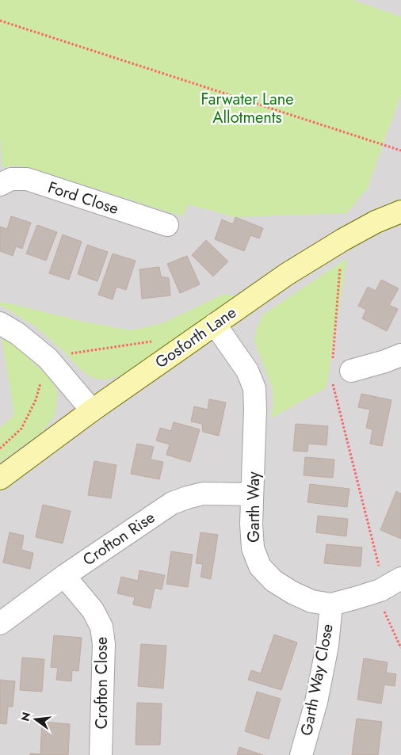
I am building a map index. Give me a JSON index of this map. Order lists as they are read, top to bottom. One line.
{"streets":{"street":["Ford Close","Gosforth Lane","Garth Way","Crofton Rise","Garth Way Close","Crofton Close"]},"crossings":[["Gosforth Lane","Garth Way"],["Garth Way","Crofton Rise"],["Garth Way","Garth Way Close"],["Crofton Rise","Crofton Close"]],"parks":["Farwater Lane Allotments"],"north":"left"}
